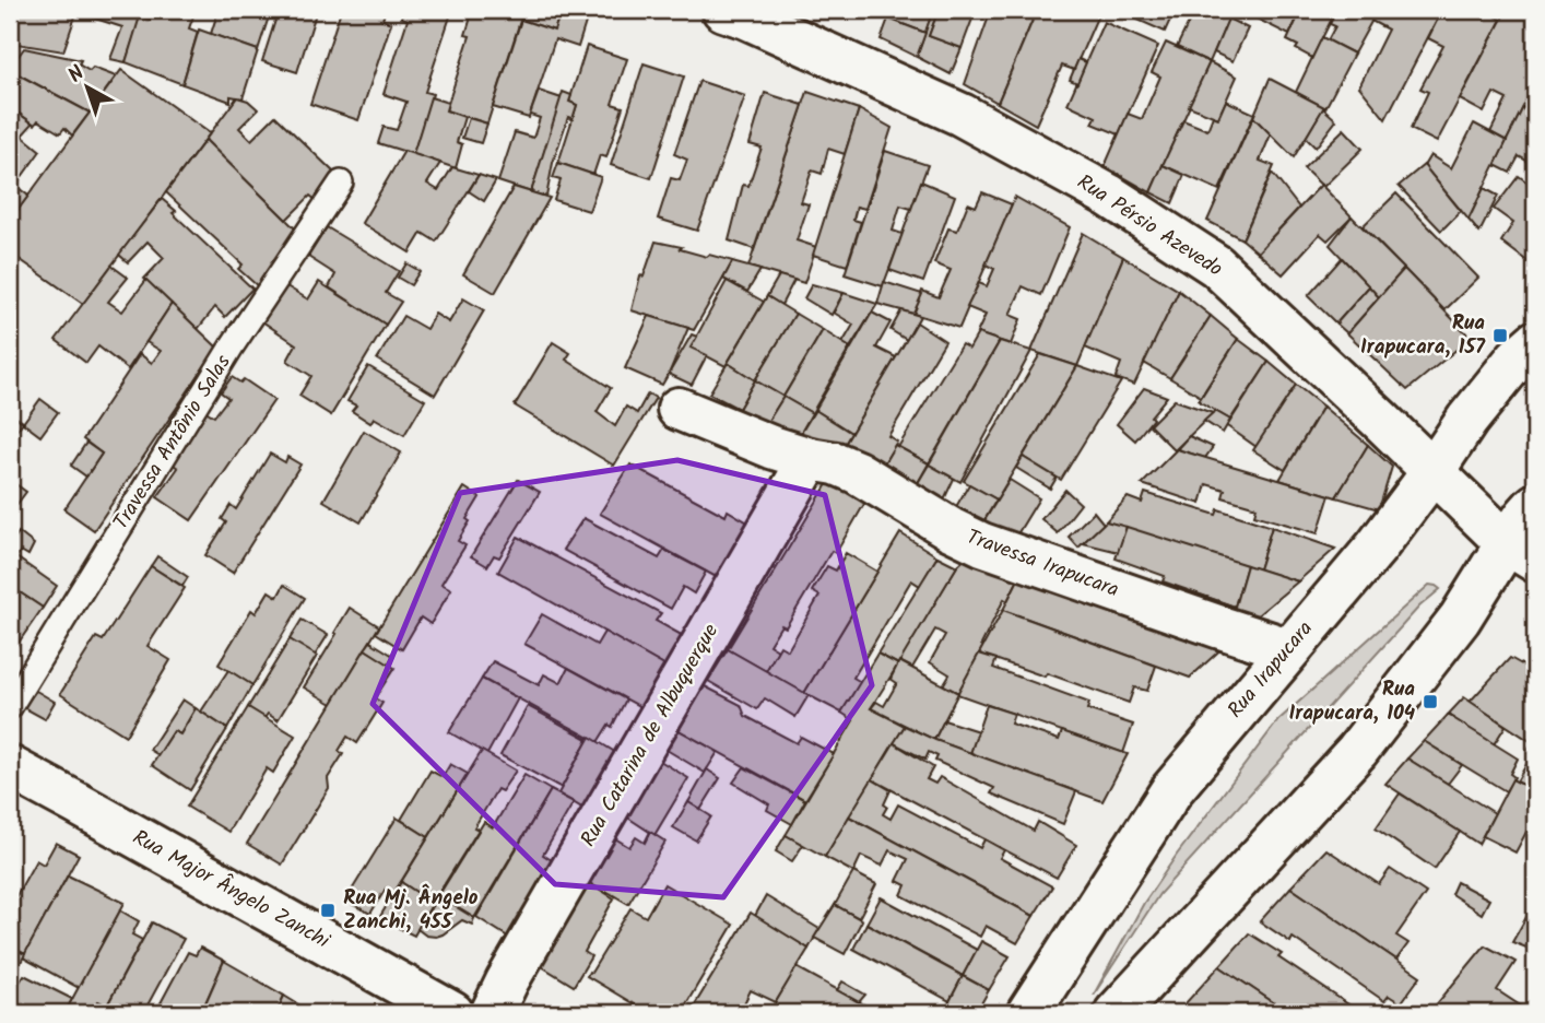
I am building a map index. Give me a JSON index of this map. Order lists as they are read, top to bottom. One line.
{"streets":{"street":["Rua Pérsio Azevedo","Travessa Irapucara","Rua Irapucara","Rua Catarina de Albuquerque","Rua Major Ângelo Zanchi"],"lane":["Travessa Antônio Salas"]},"crossings":[["Rua Pérsio Azevedo","Rua Irapucara"],["Travessa Irapucara","Rua Irapucara"],["Travessa Irapucara","Rua Catarina de Albuquerque"]],"places":{"transit":["Rua Irapucara, 157","Rua Irapucara, 104","Rua Mj. Ângelo Zanchi, 455"]},"north":"top left"}
